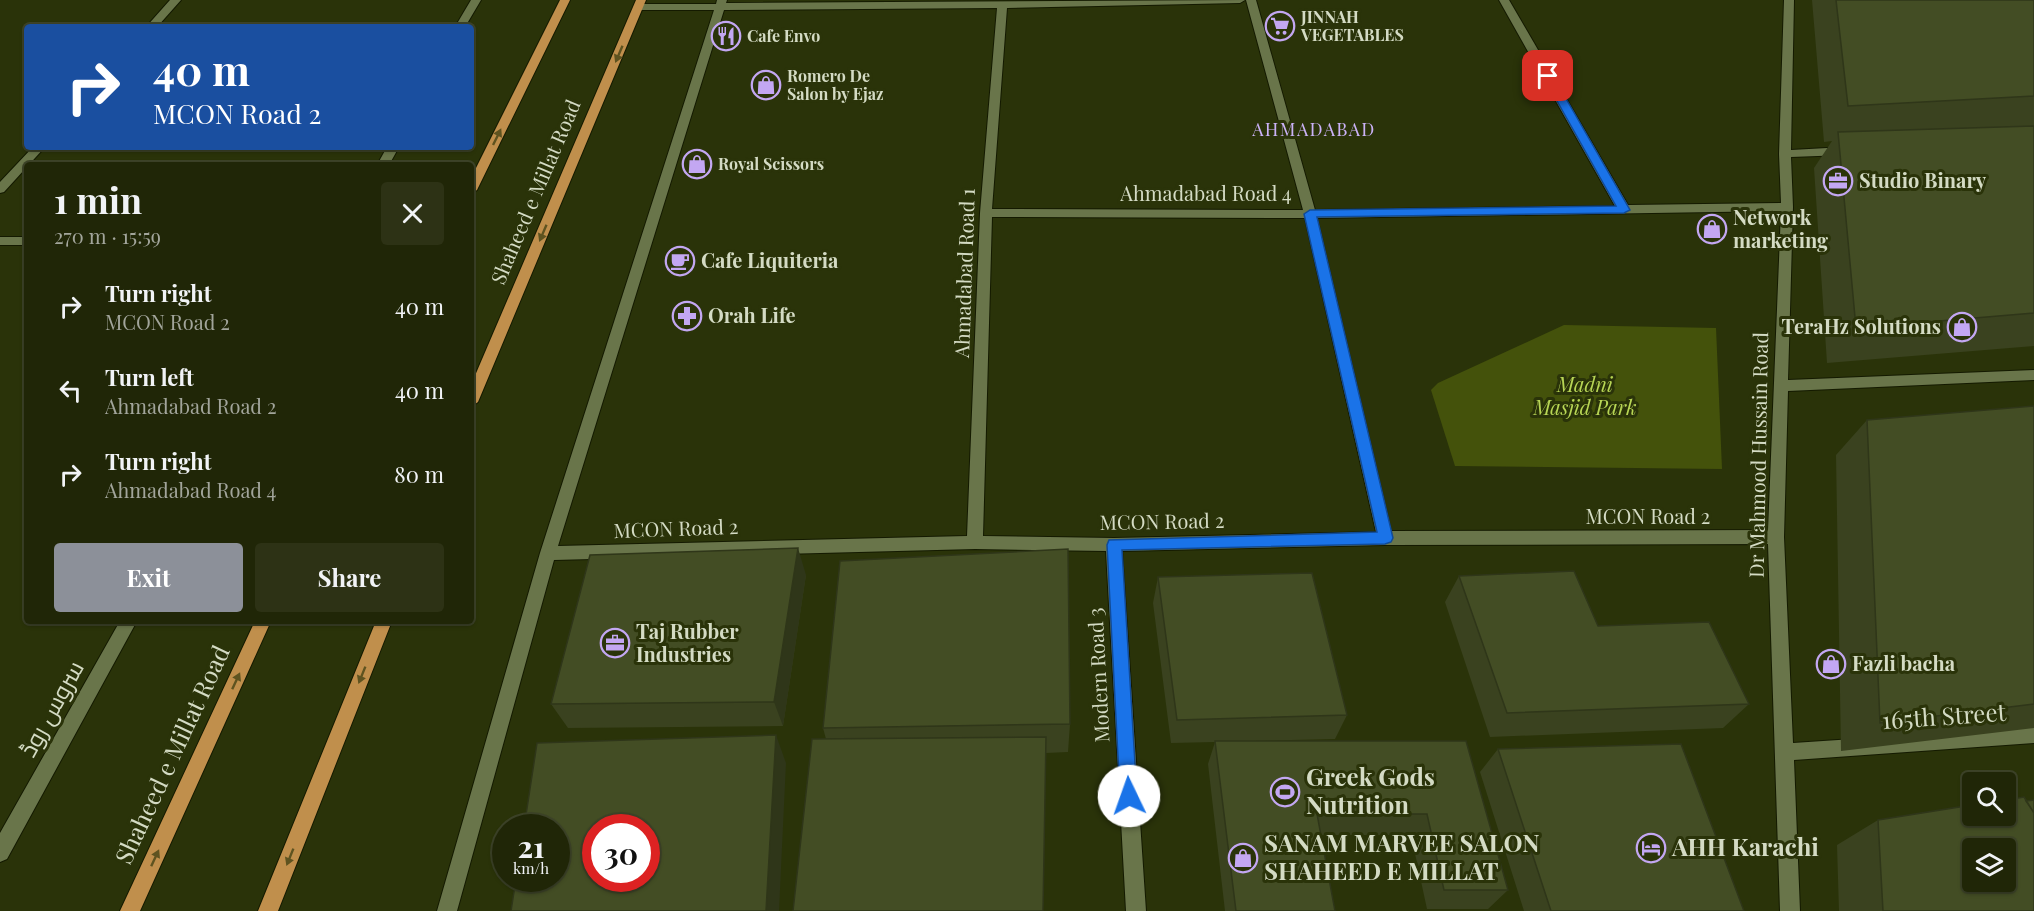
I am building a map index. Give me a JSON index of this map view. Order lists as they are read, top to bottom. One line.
{"streets":{"main road":["Shaheed e Millat Road"],"street":["Ahmadabad Road 4","Ahmadabad Road 1","Dr Mahmood Hussain Road","MCON Road 2","Modern Road 3","سروس روڈ","165th Street"]},"crossings":[["Ahmadabad Road 4","Ahmadabad Road 1"],["Ahmadabad Road 4","Dr Mahmood Hussain Road"],["Ahmadabad Road 1","MCON Road 2"],["Dr Mahmood Hussain Road","MCON Road 2"],["Dr Mahmood Hussain Road","165th Street"],["MCON Road 2","Modern Road 3"]],"districts":["AHMADABAD"],"parks":["Madni Masjid Park"],"places":{"supermarket":["JINNAH VEGETABLES"],"restaurant":["Cafe Envo"],"shop":["Romero De Salon by Ejaz","Royal Scissors","Network marketing","TeraHz Solutions","Fazli bacha","SANAM MARVEE SALON SHAHEED E MILLAT"],"office":["Studio Binary","Taj Rubber Industries"],"cafe":["Cafe Liquiteria"],"pharmacy":["Orah Life"],"sports":["Greek Gods Nutrition"],"hotel":["AHH Karachi"]},"page":{"turn":["40 m","MCON Road 2"],"heading":["1 min","270 m · 15:59"],"list":[{"name":"Turn right","note":"MCON Road 2","value":"40 m"},{"name":"Turn left","note":"Ahmadabad Road 2","value":"40 m"},{"name":"Turn right","note":"Ahmadabad Road 4","value":"80 m"}],"buttons":["Exit","Share"],"speed":"21 km/h","limit":"30"}}
